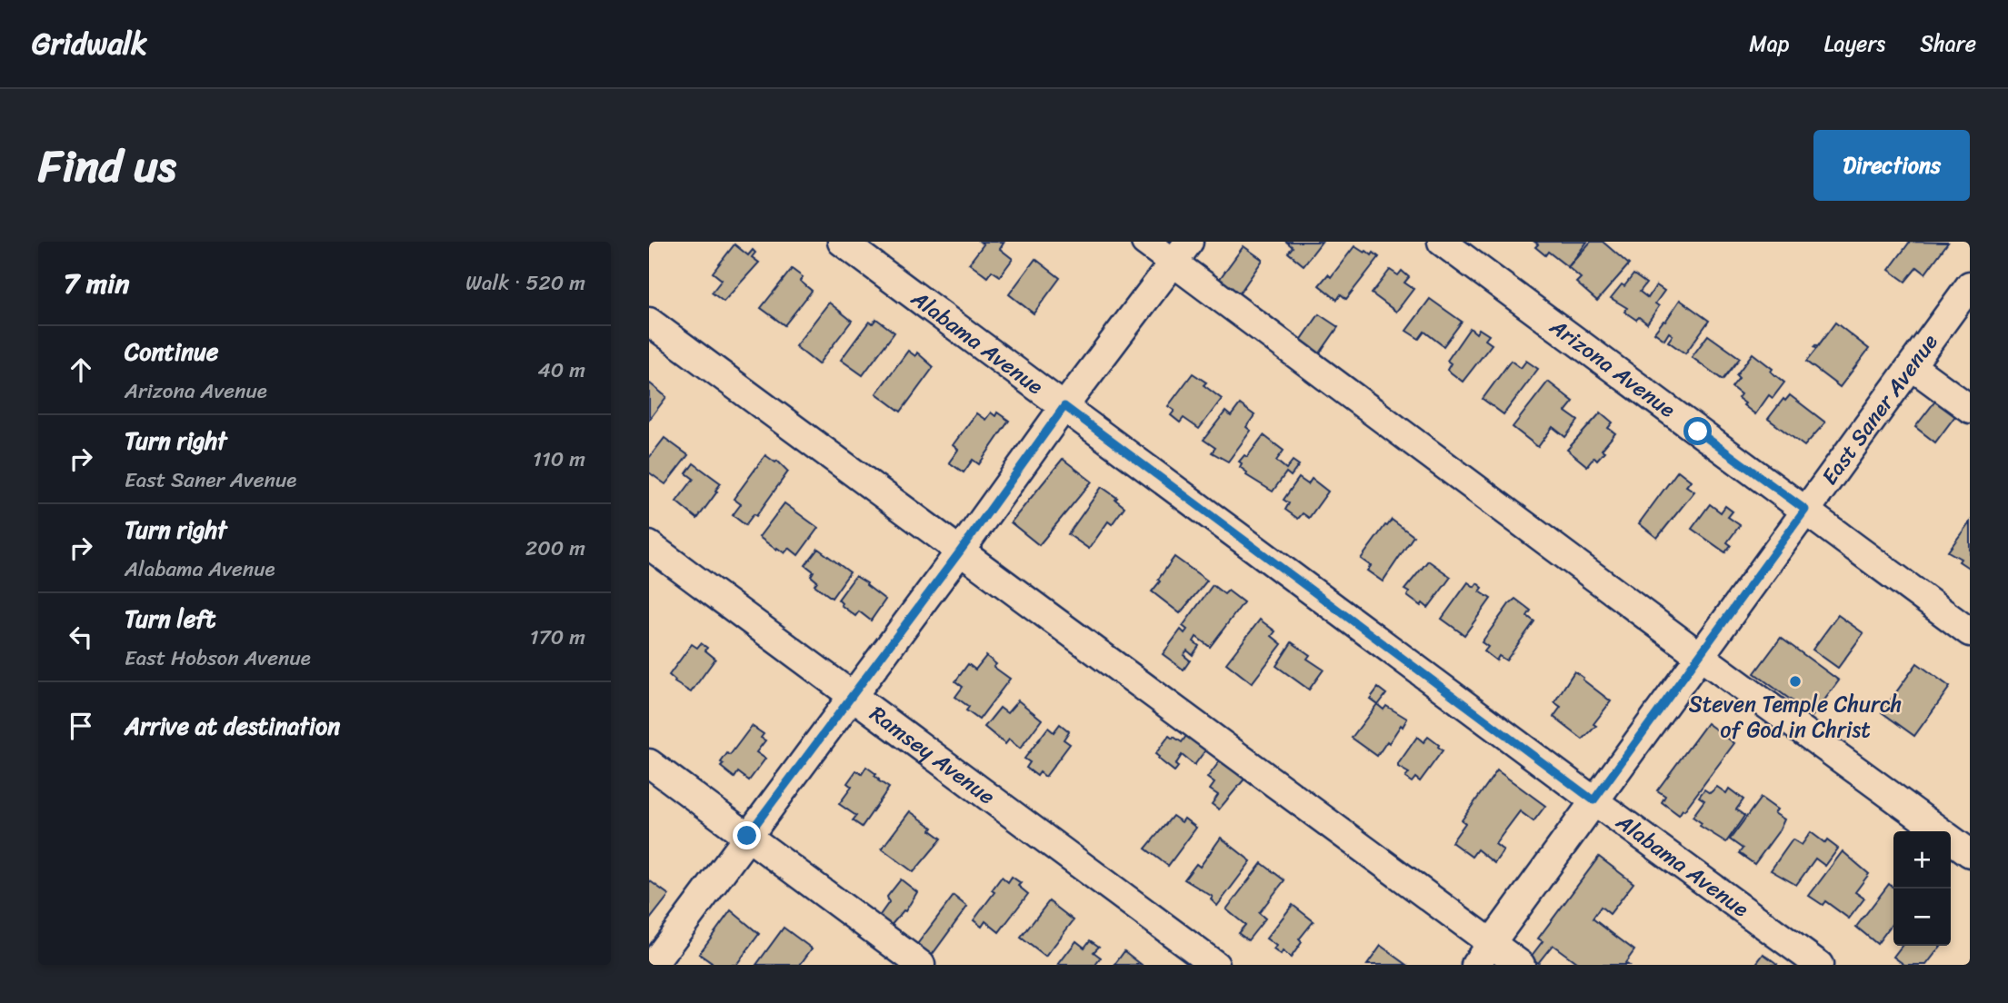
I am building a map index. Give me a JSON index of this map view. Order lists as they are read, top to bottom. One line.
{"streets":{"street":["Alabama Avenue","Arizona Avenue","East Saner Avenue","Ramsey Avenue"]},"crossings":[["Alabama Avenue","East Saner Avenue"],["Arizona Avenue","East Saner Avenue"]],"places":["Steven Temple Church of God in Christ"],"page":{"header":"Gridwalk","nav":["Map","Layers","Share"],"title":"Find us","buttons":"Directions","heading":["7 min","Walk · 520 m"],"list":[["Continue","Arizona Avenue","40 m"],["Turn right","East Saner Avenue","110 m"],["Turn right","Alabama Avenue","200 m"],["Turn left","East Hobson Avenue","170 m"],"Arrive at destination"],"map_buttons":["+","−"]}}
